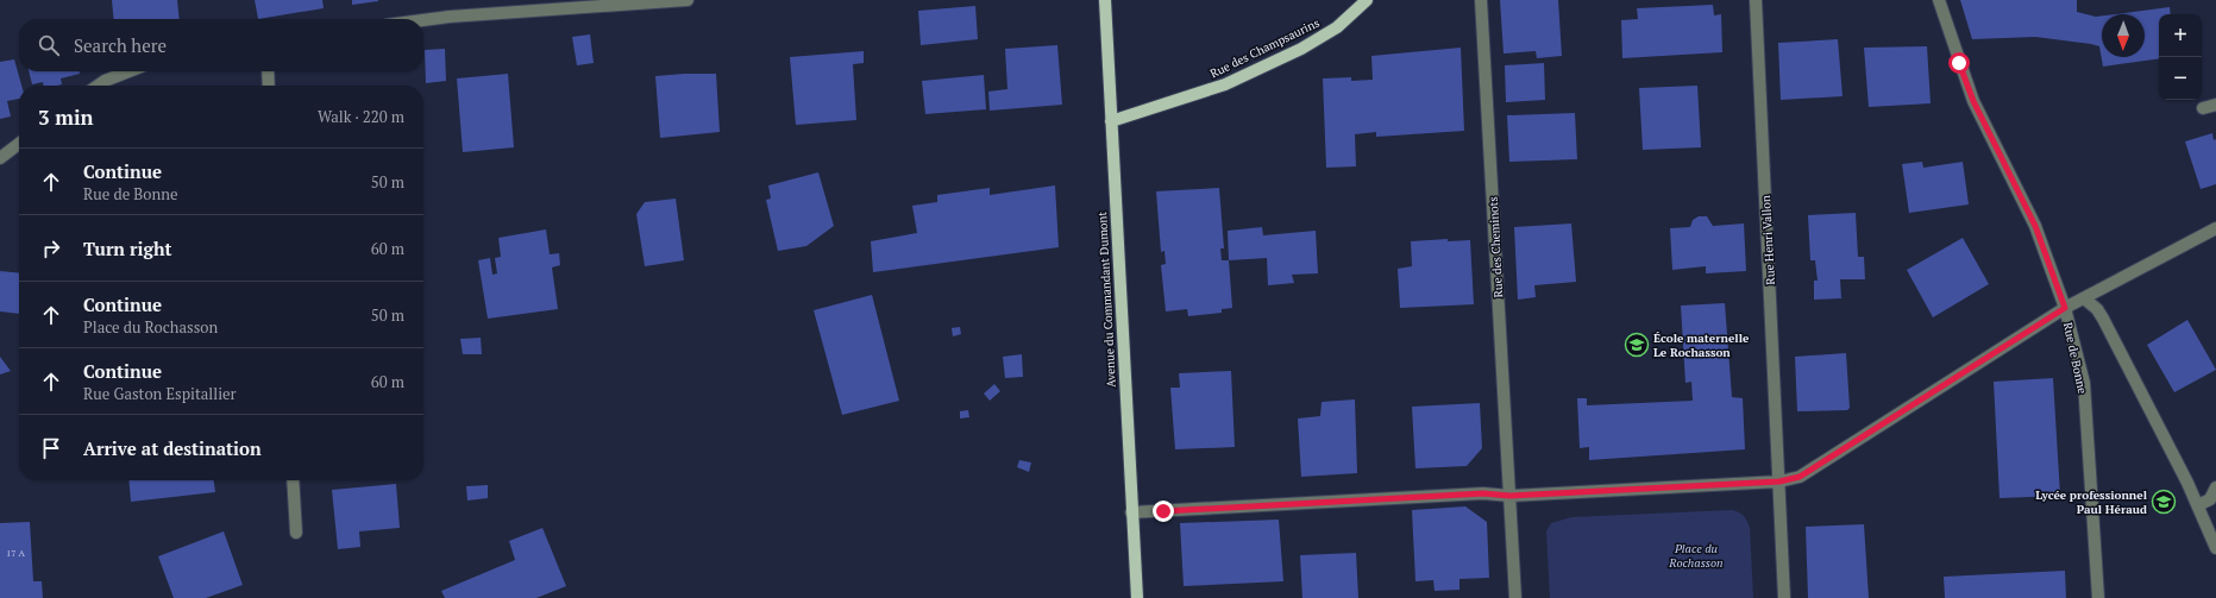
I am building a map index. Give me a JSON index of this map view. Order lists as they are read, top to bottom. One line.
{"streets":{"main road":["Rue des Champsaurins","Avenue du Commandant Dumont"],"street":["Rue Henri Vallon","Rue des Cheminots","Rue de Bonne"]},"crossings":[["Rue des Champsaurins","Avenue du Commandant Dumont"]],"parks":["Place du Rochasson"],"places":{"school or university":["École maternelle Le Rochasson","Lycée professionnel Paul Héraud"]},"house_numbers":["17 A"],"north":"bottom","page":{"map_buttons":["+","−"],"search":"Search here","heading":["3 min","Walk · 220 m"],"list":[["Continue","Rue de Bonne","50 m"],["Turn right","60 m"],["Continue","Place du Rochasson","50 m"],["Continue","Rue Gaston Espitallier","60 m"],"Arrive at destination"]}}
